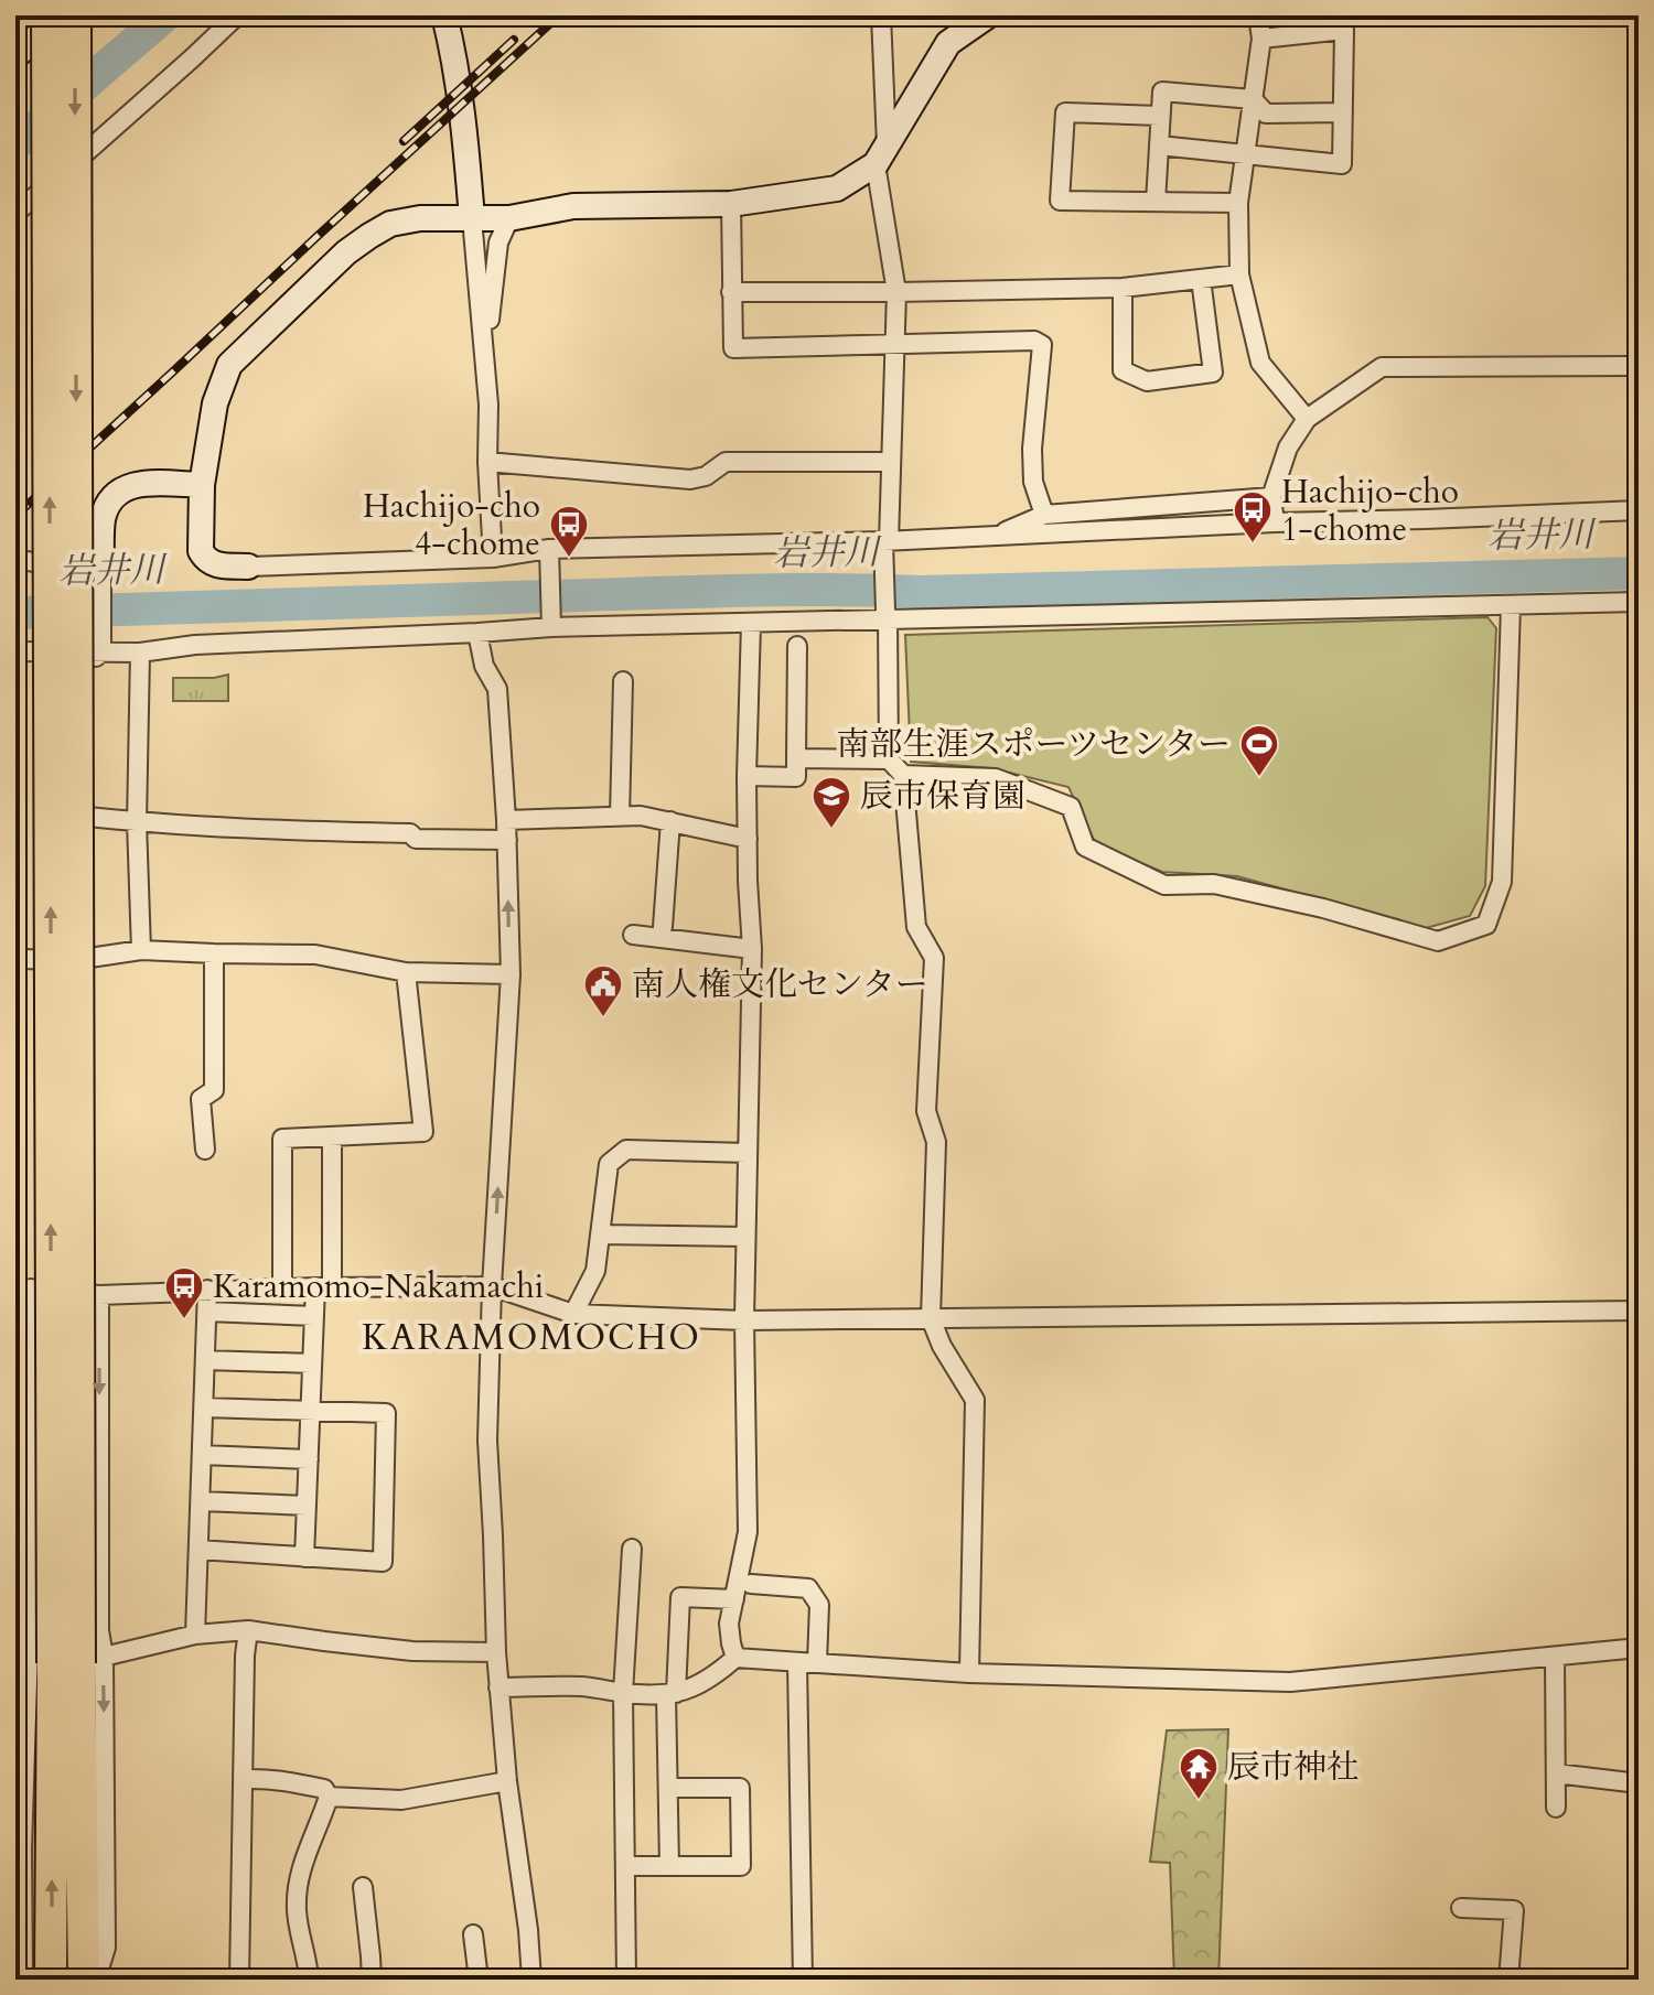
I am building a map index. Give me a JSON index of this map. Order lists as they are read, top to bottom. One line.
{"districts":["KARAMOMOCHO"],"water":["岩井川"],"places":{"bus stop":["Hachijo-cho 1-chome","Hachijo-cho 4-chome","Karamomo-Nakamachi"],"sports":["南部生涯スポーツセンター"],"school or university":["辰市保育園"],"public building":["南人権文化センター"],"temple":["辰市神社"]}}
